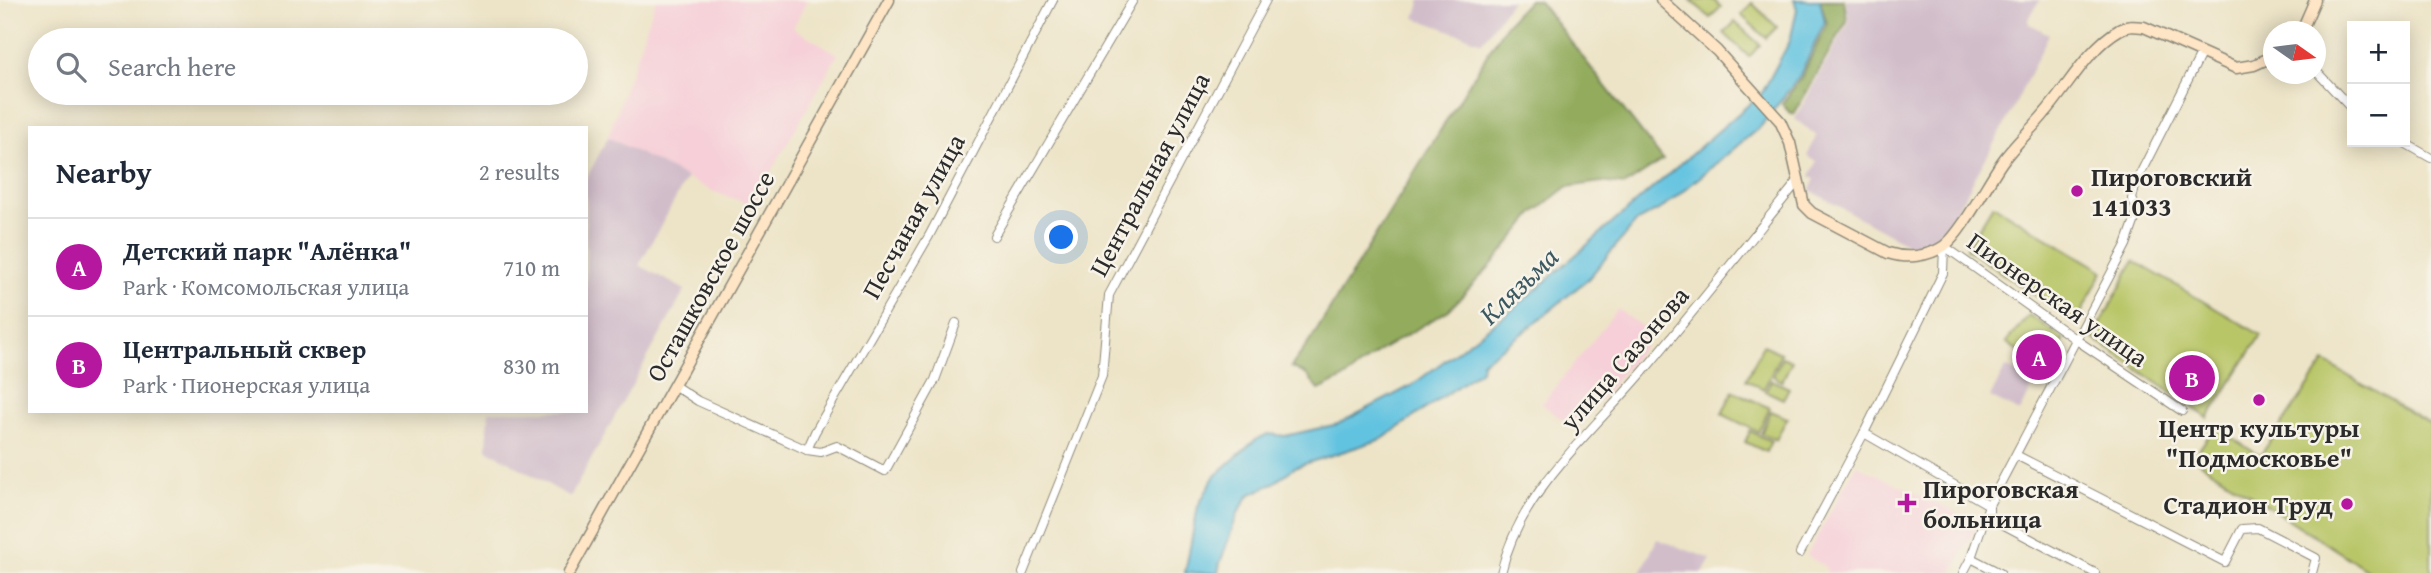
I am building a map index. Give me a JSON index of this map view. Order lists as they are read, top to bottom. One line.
{"streets":{"street":["Центральная улица","Песчаная улица","Осташковское шоссе","Пионерская улица","улица Сазонова"]},"water":["Клязьма"],"places":{"other":["Пироговский 141033","Центр культуры \"Подмосковье\"","Стадион Труд"],"health":["Пироговская больница"]},"north":"right","page":{"map_buttons":["+","−"],"search":"Search here","heading":["Nearby","2 results"],"list":[{"mark":"A","name":"Детский парк \"Алёнка\"","note":"Park · Комсомольская улица","value":"710 m"},{"mark":"B","name":"Центральный сквер","note":"Park · Пионерская улица","value":"830 m"}],"pins":["A","B"]}}
